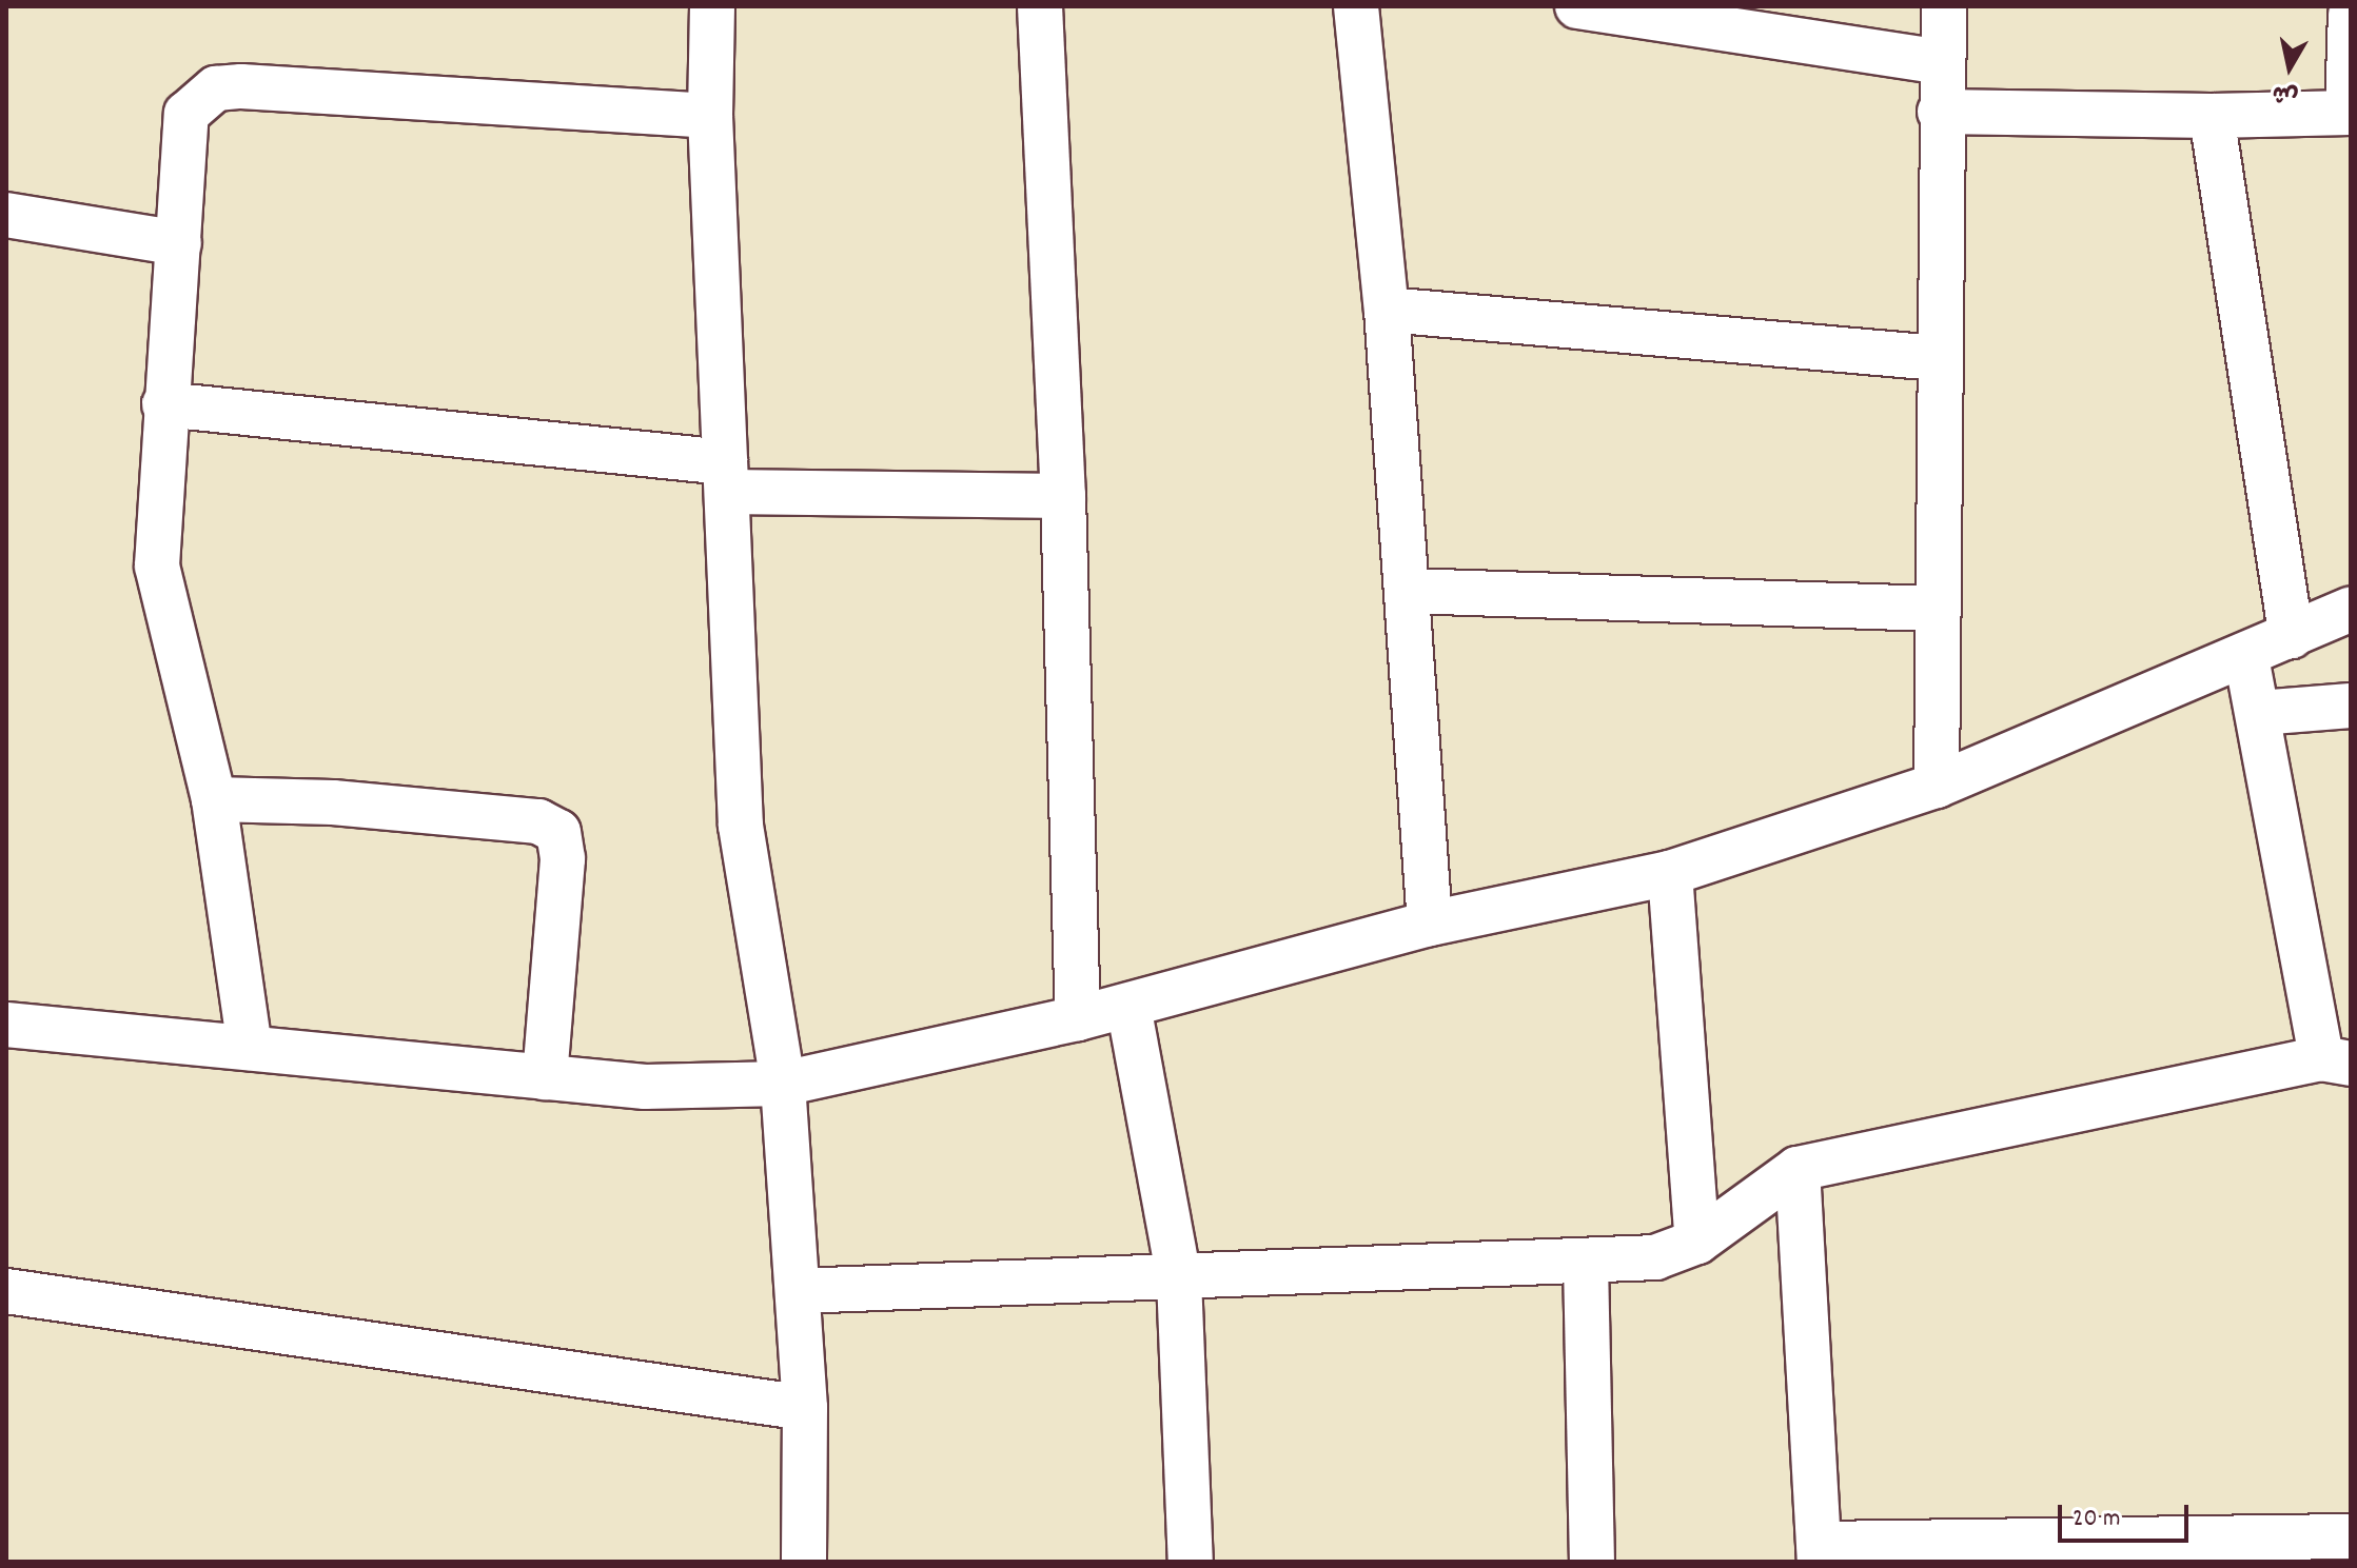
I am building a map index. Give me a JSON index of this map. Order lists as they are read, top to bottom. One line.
{"scale_bar":"20 m","north":"bottom"}
